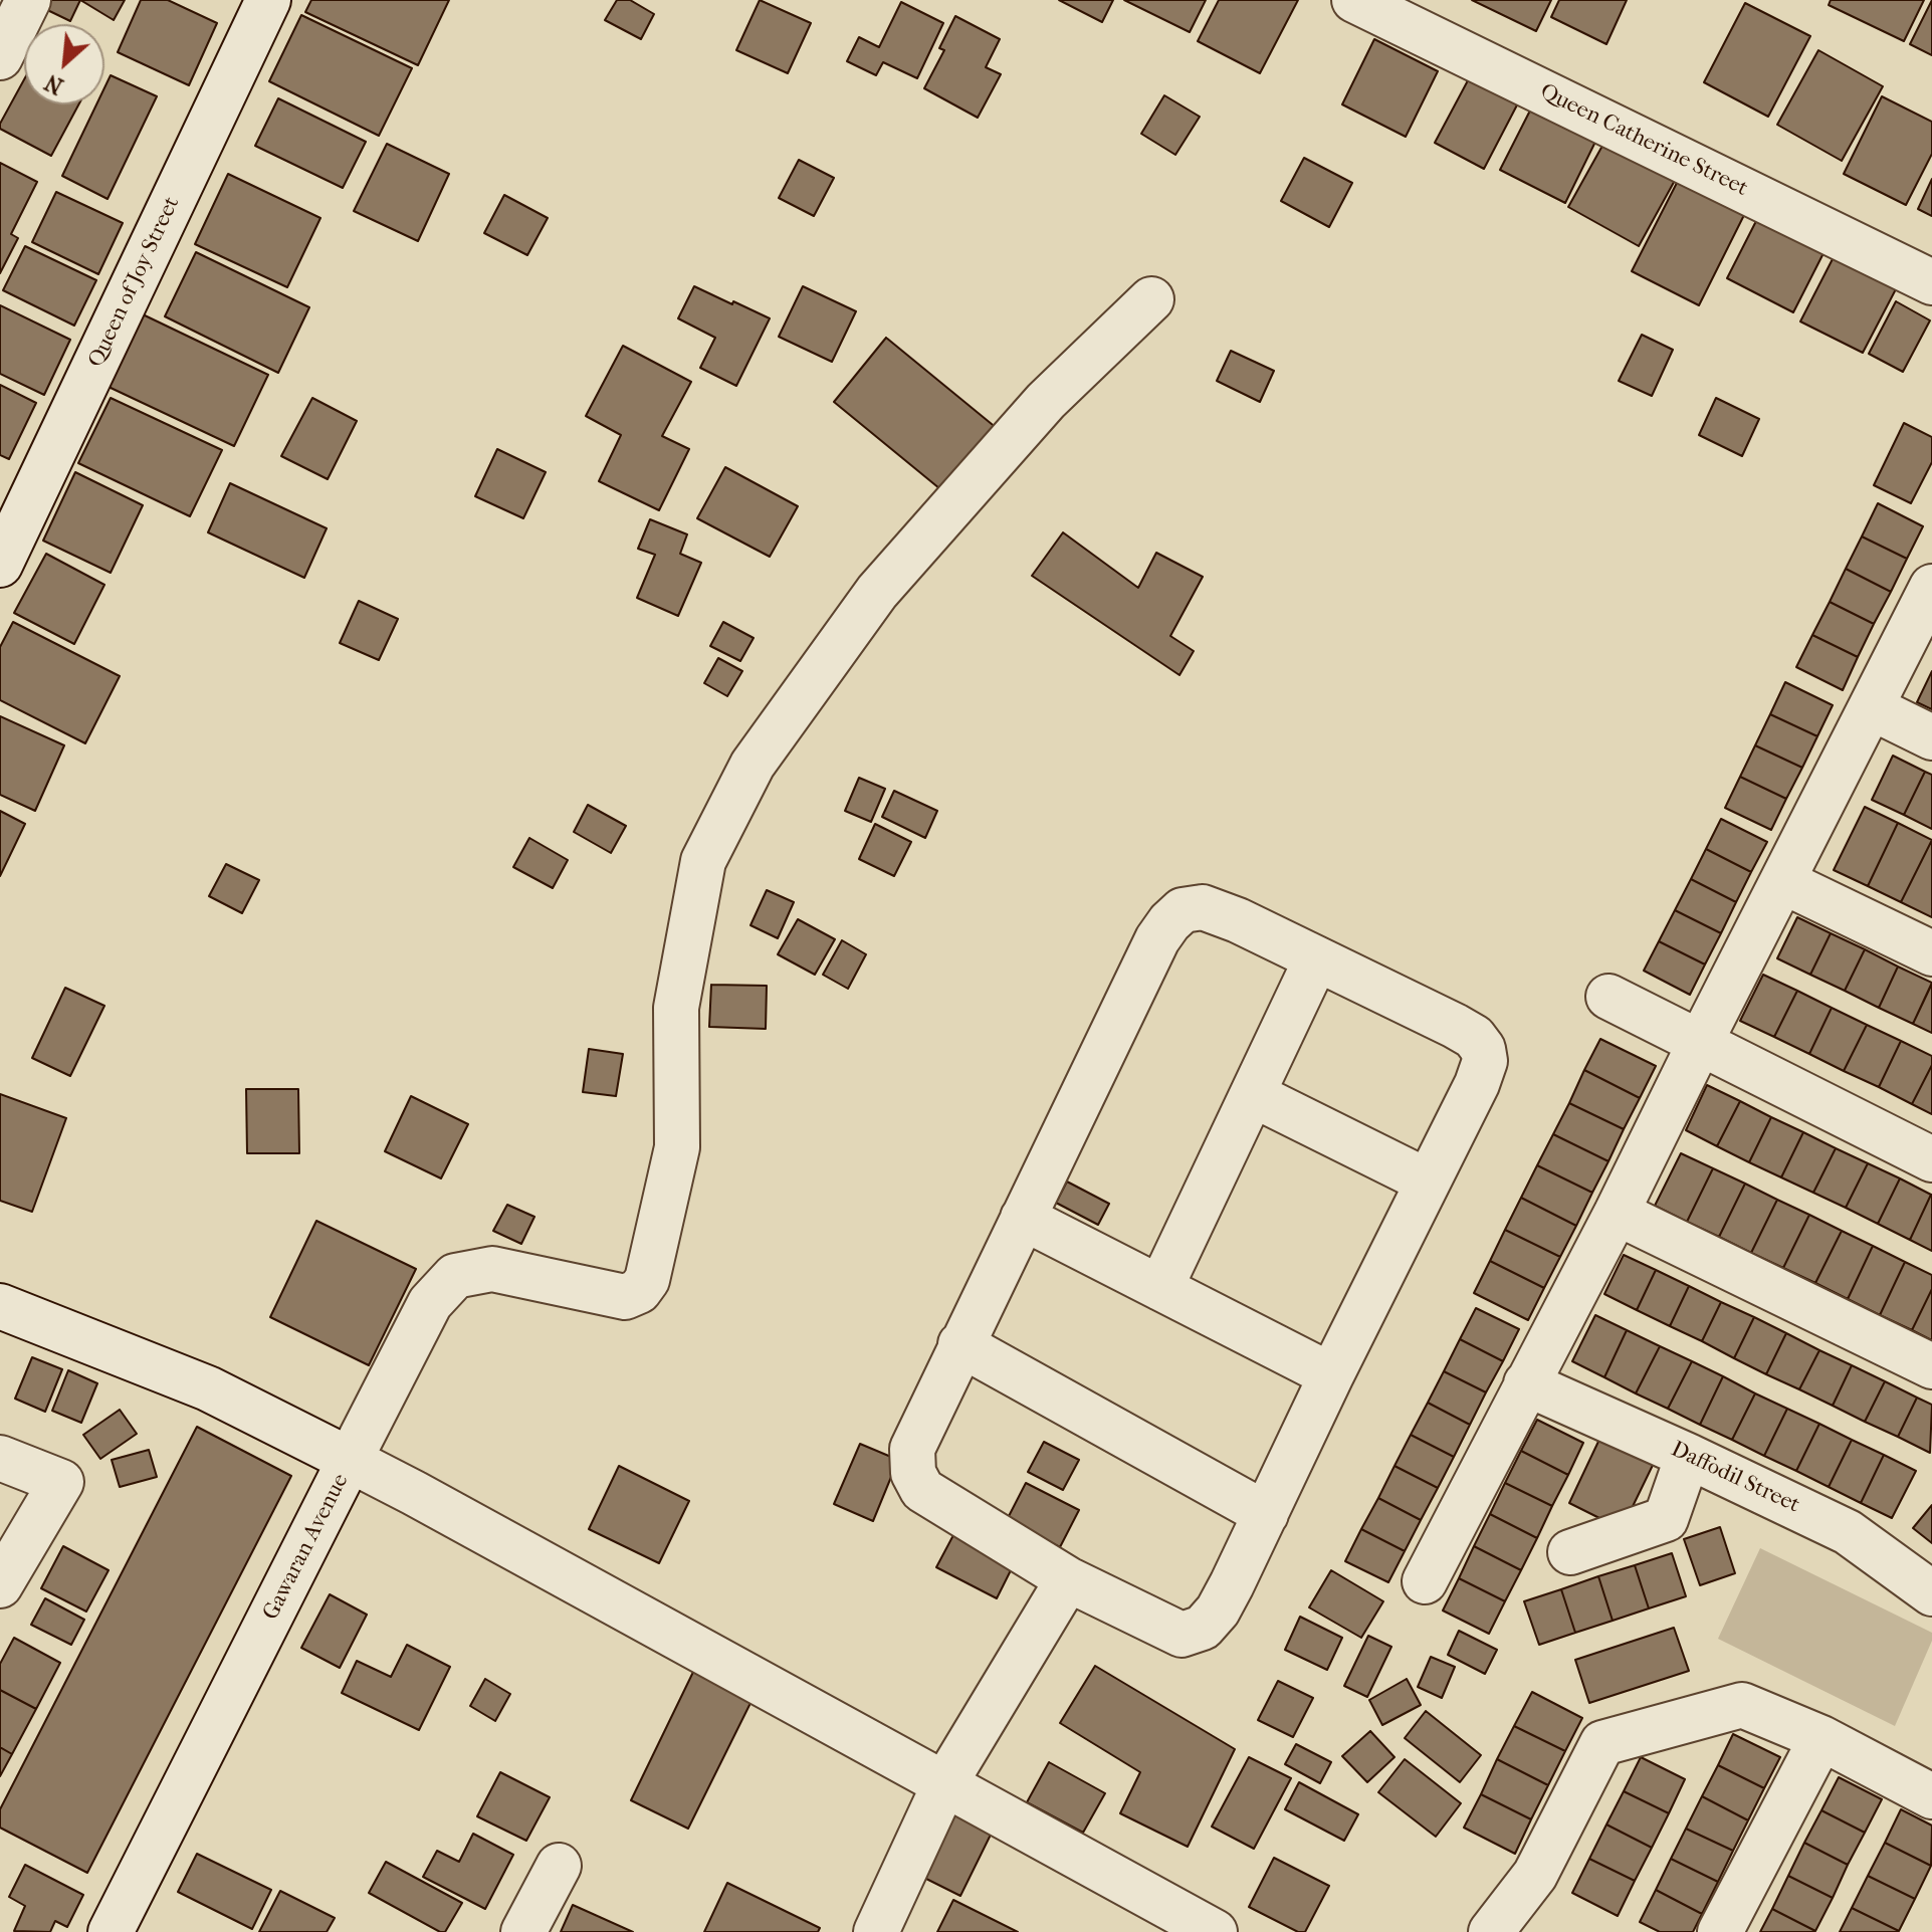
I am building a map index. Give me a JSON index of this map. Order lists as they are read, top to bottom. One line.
{"streets":{"street":["Queen Catherine Street","Queen of Joy Street","Daffodil Street","Gawaran Avenue"]},"north":"bottom left"}
